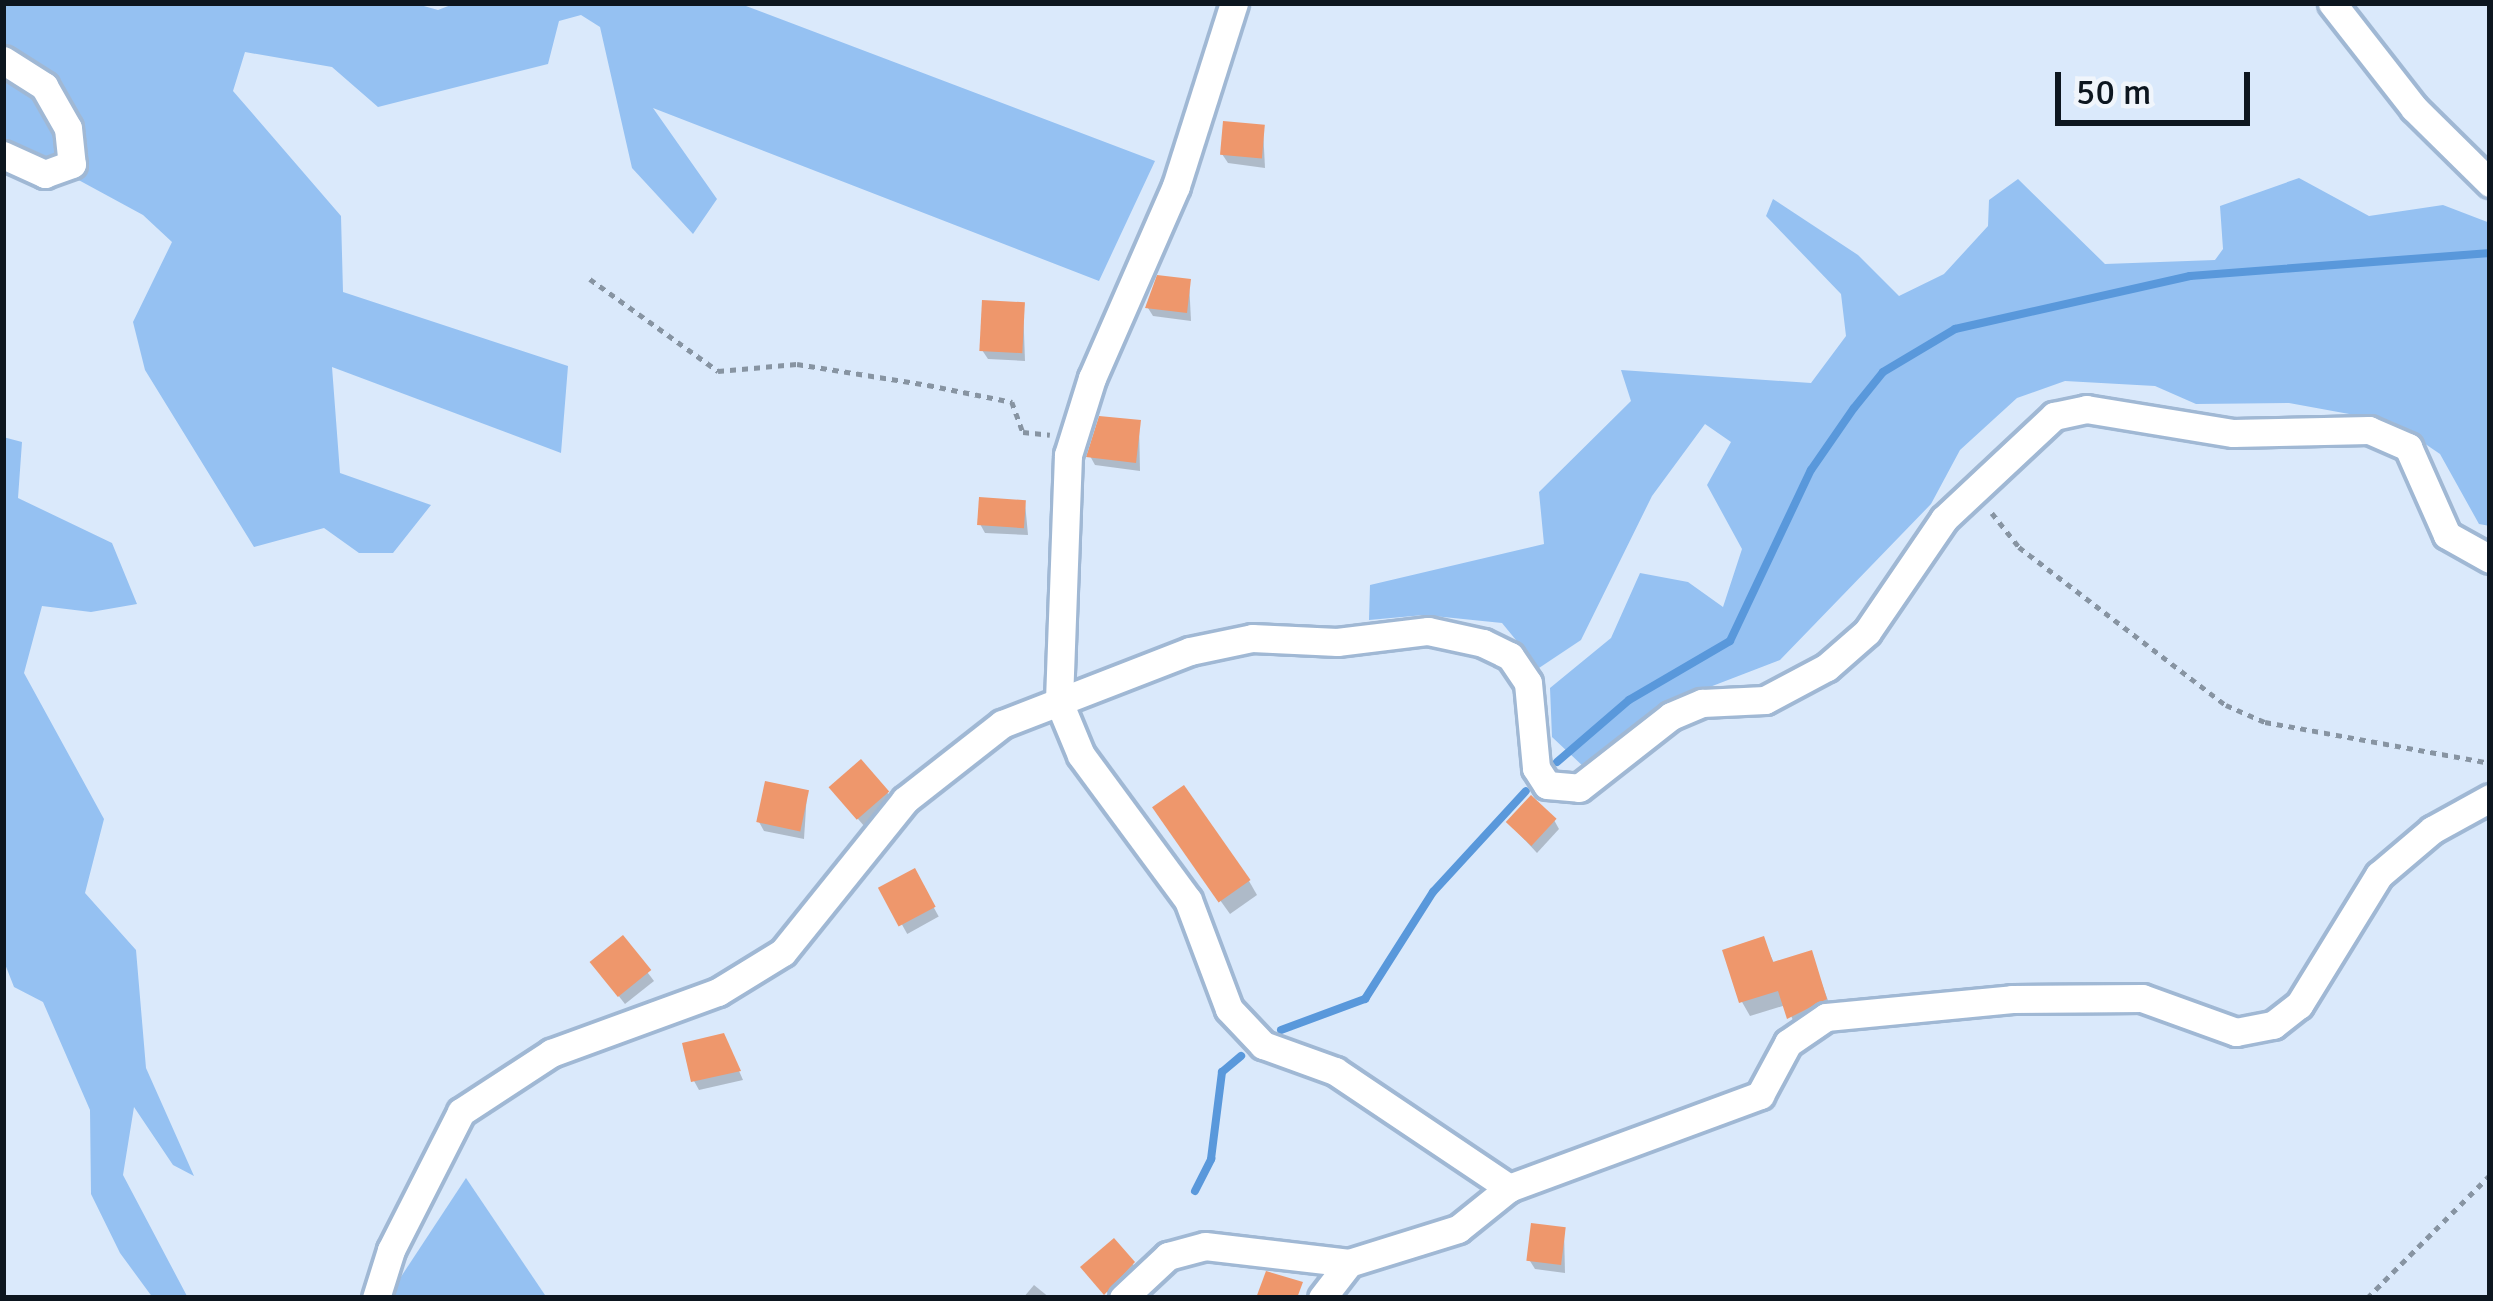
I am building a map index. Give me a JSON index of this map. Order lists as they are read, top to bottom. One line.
{"scale_bar":"50 m"}
